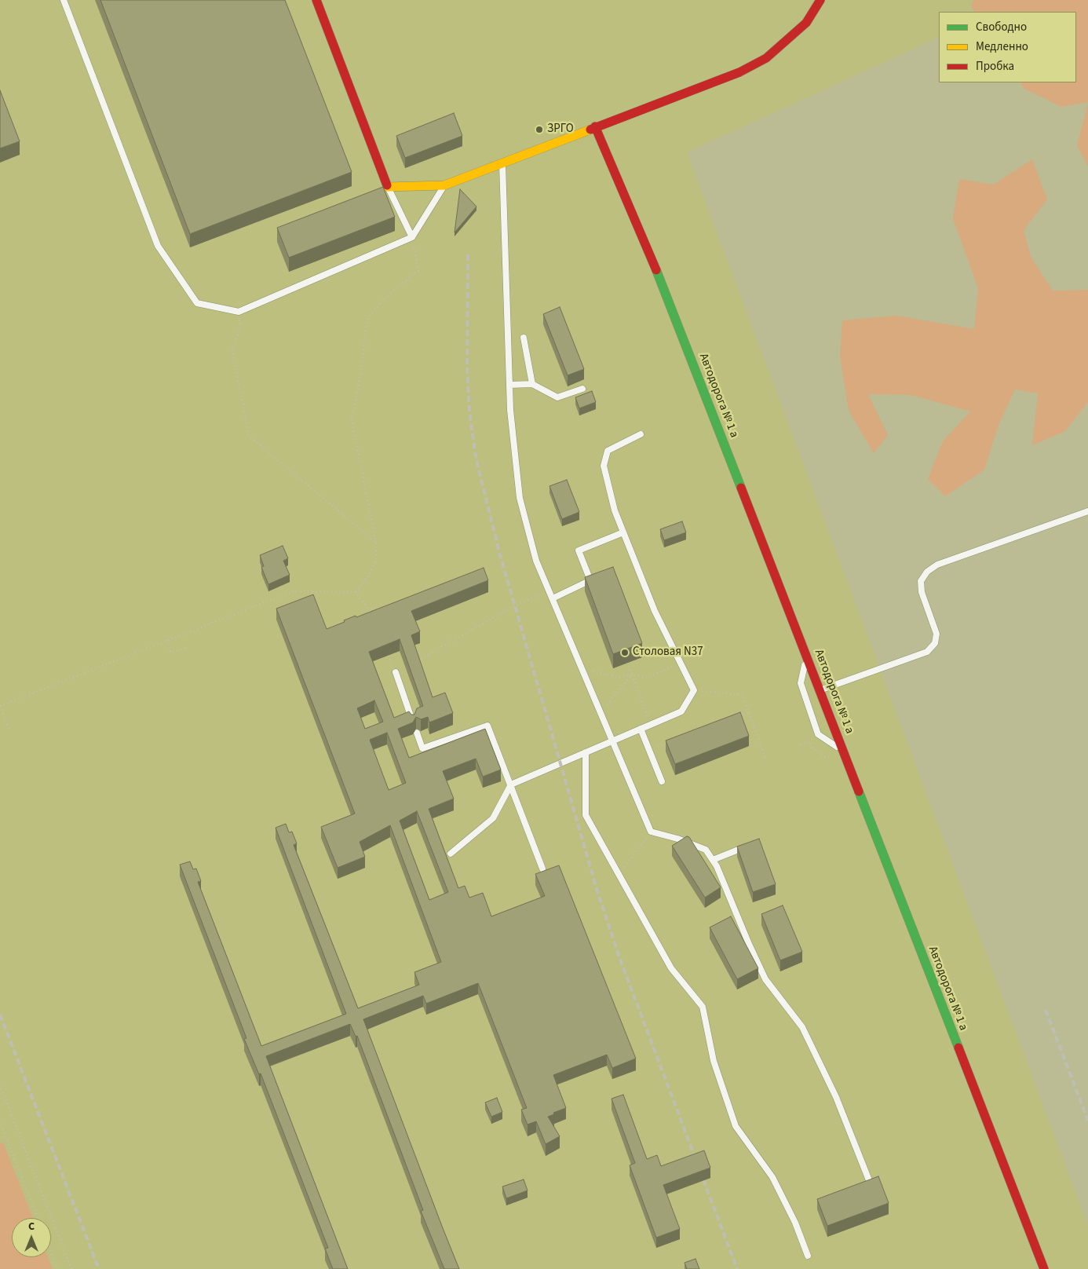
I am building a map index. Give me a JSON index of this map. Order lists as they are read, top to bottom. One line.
{"streets":{"street":["Автодорога № 1 а"]},"places":["ЗРГО","Столовая N37"],"legend":["Свободно","Медленно","Пробка"],"north":"top"}
